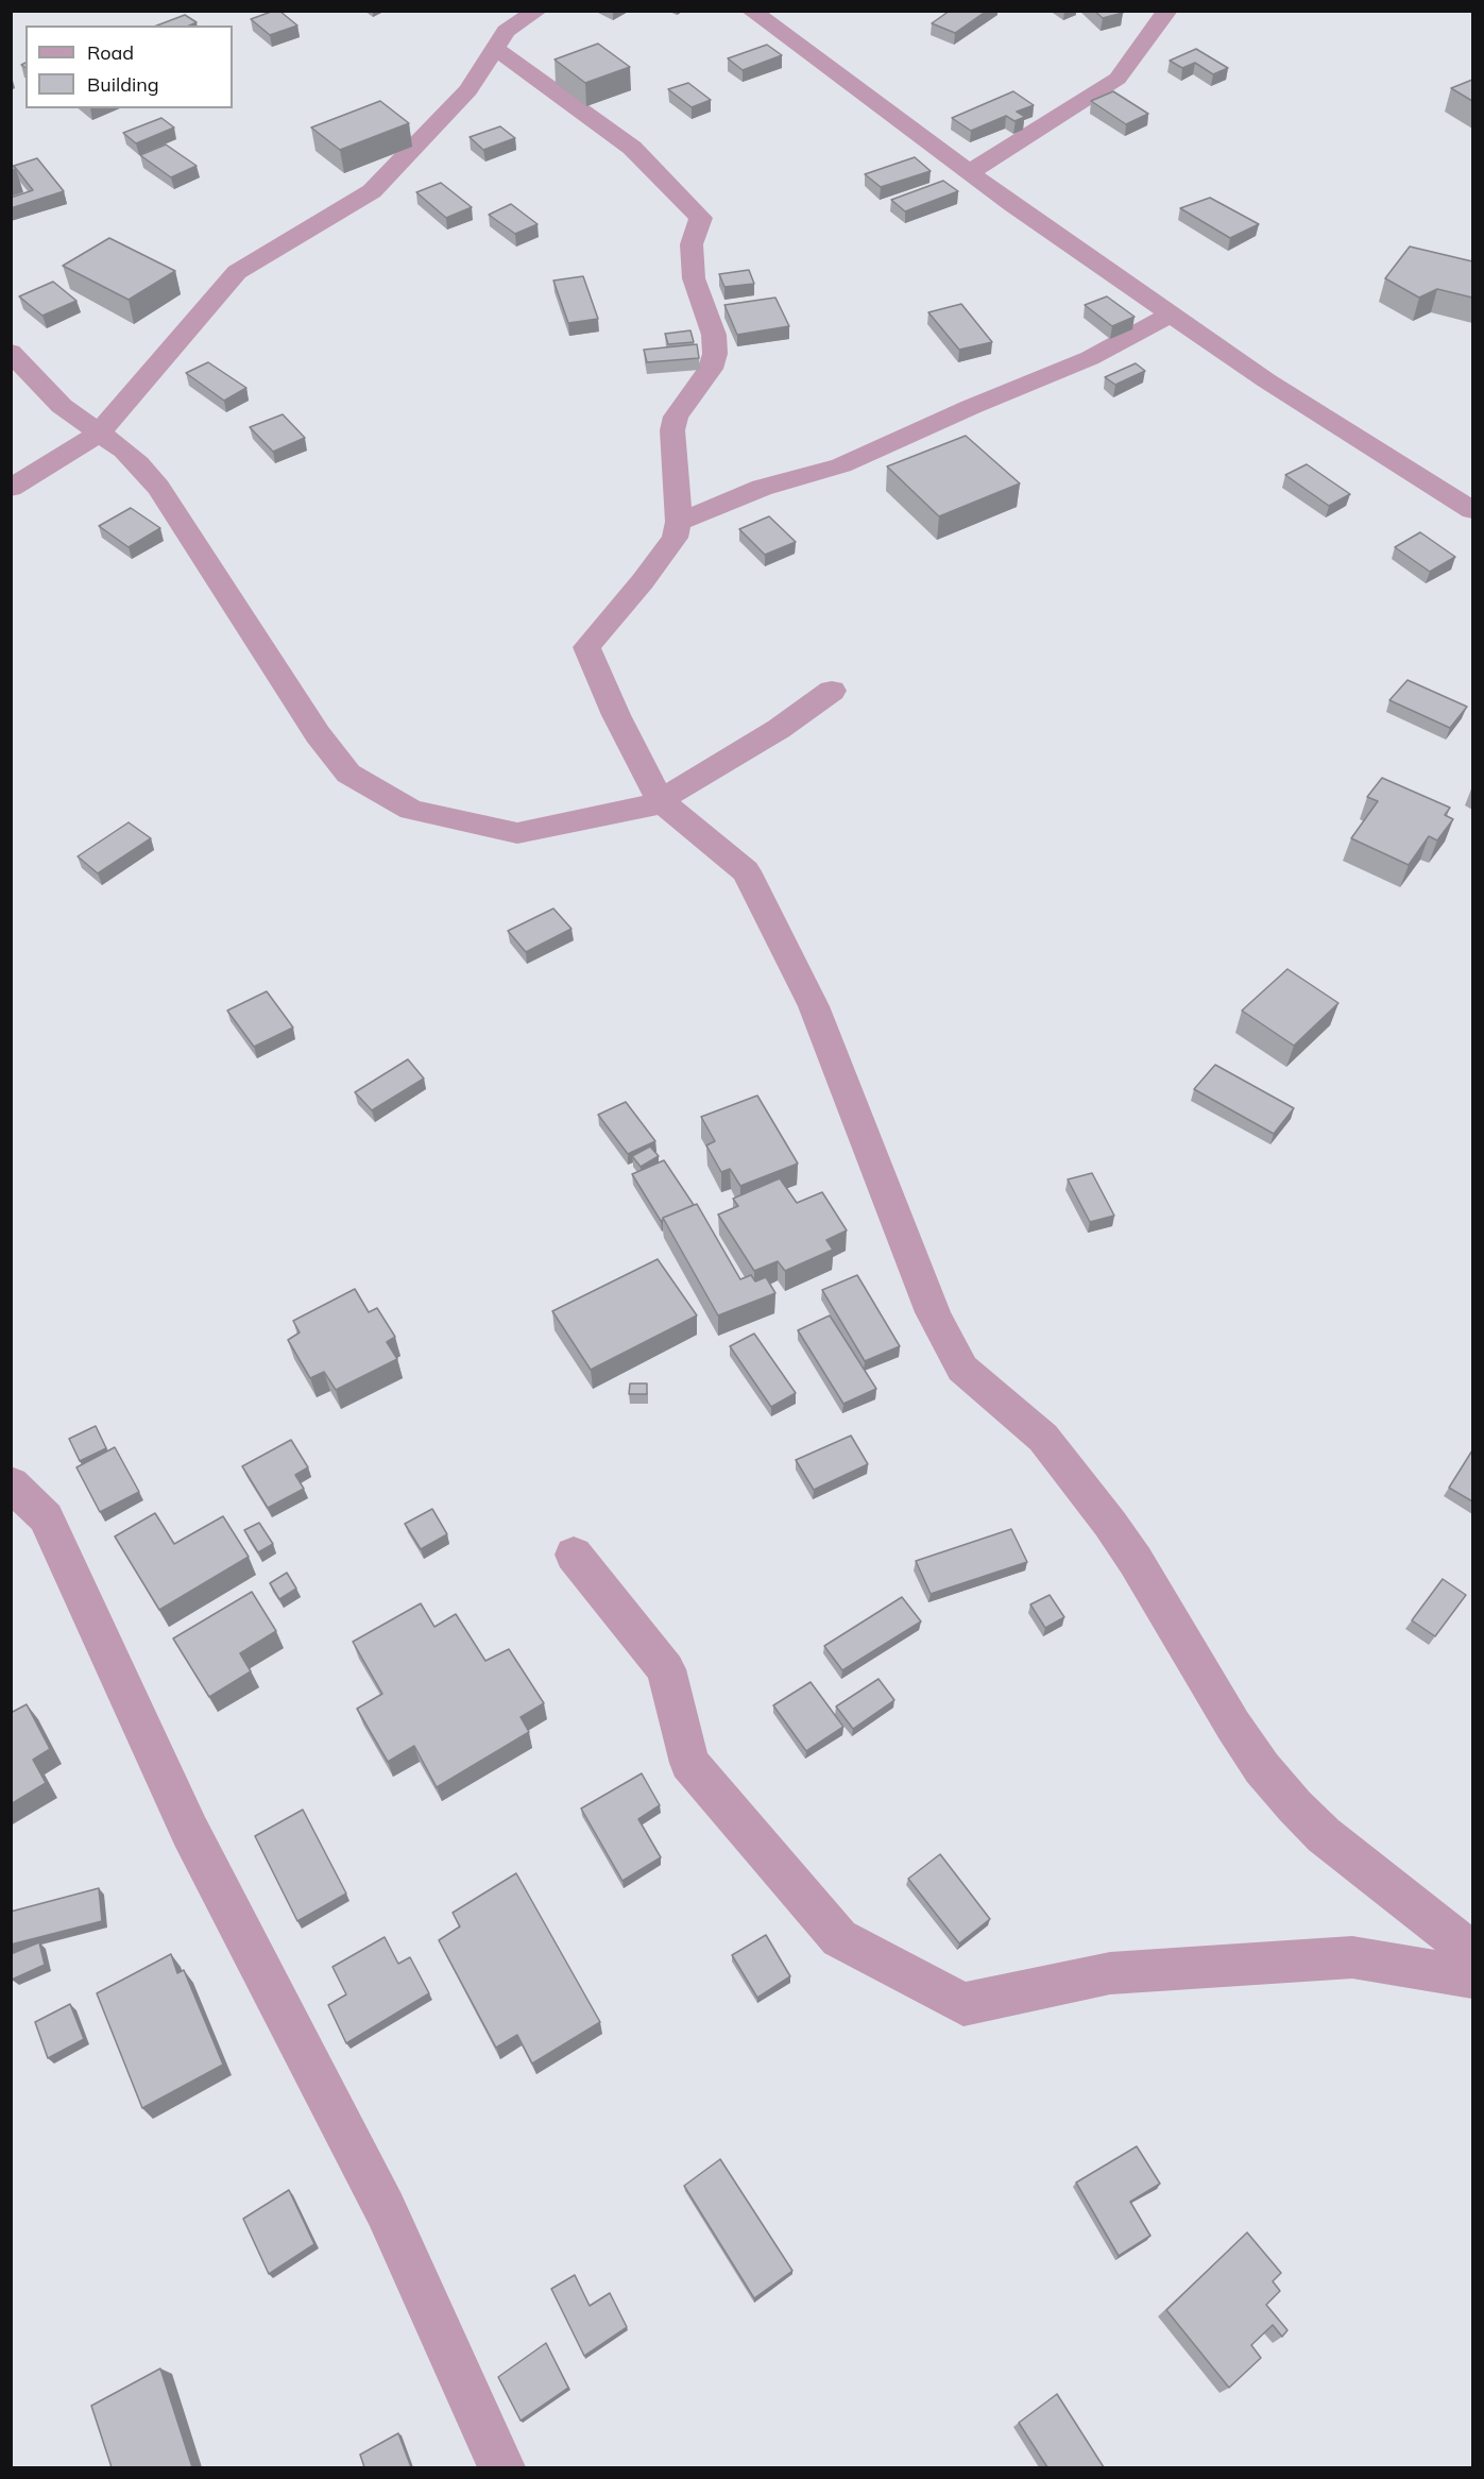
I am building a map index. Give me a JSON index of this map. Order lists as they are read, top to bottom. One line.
{"legend":["Road","Building"]}
